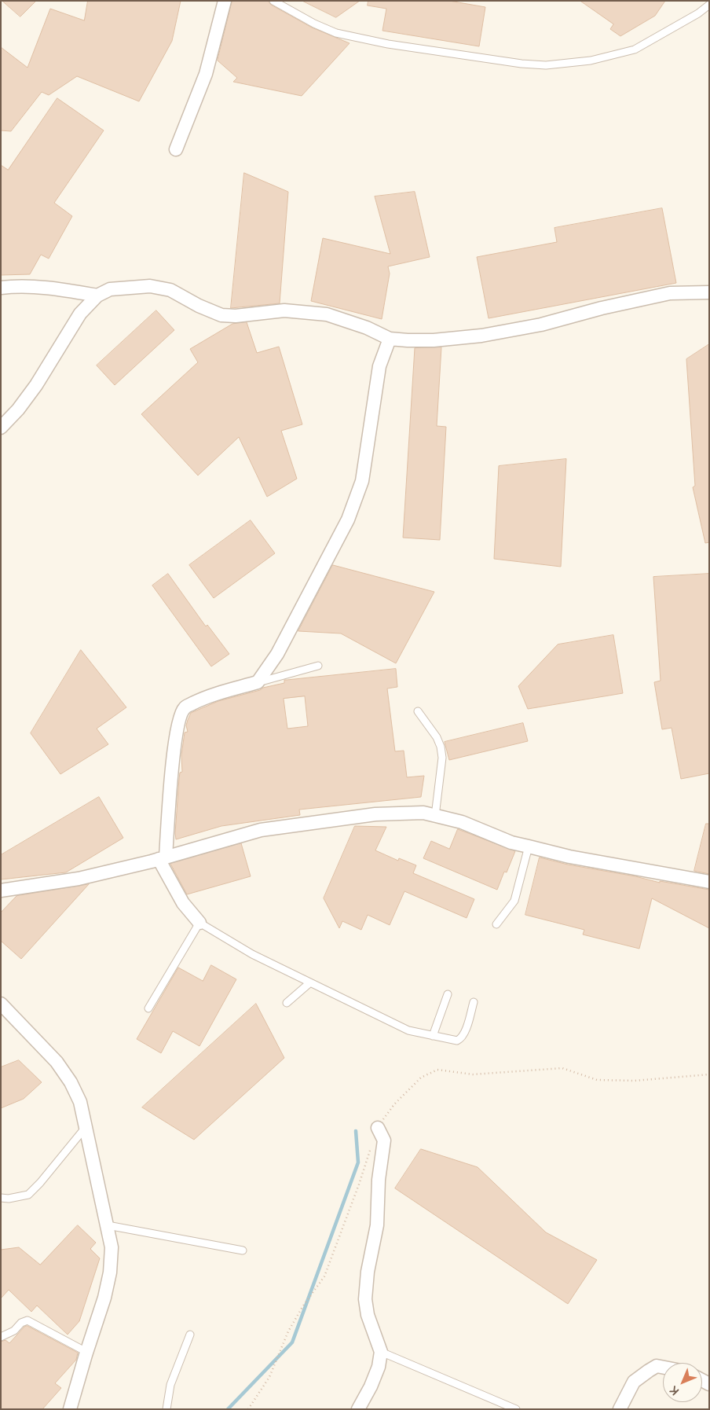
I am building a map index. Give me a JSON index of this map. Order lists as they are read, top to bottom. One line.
{"north":"bottom left"}
